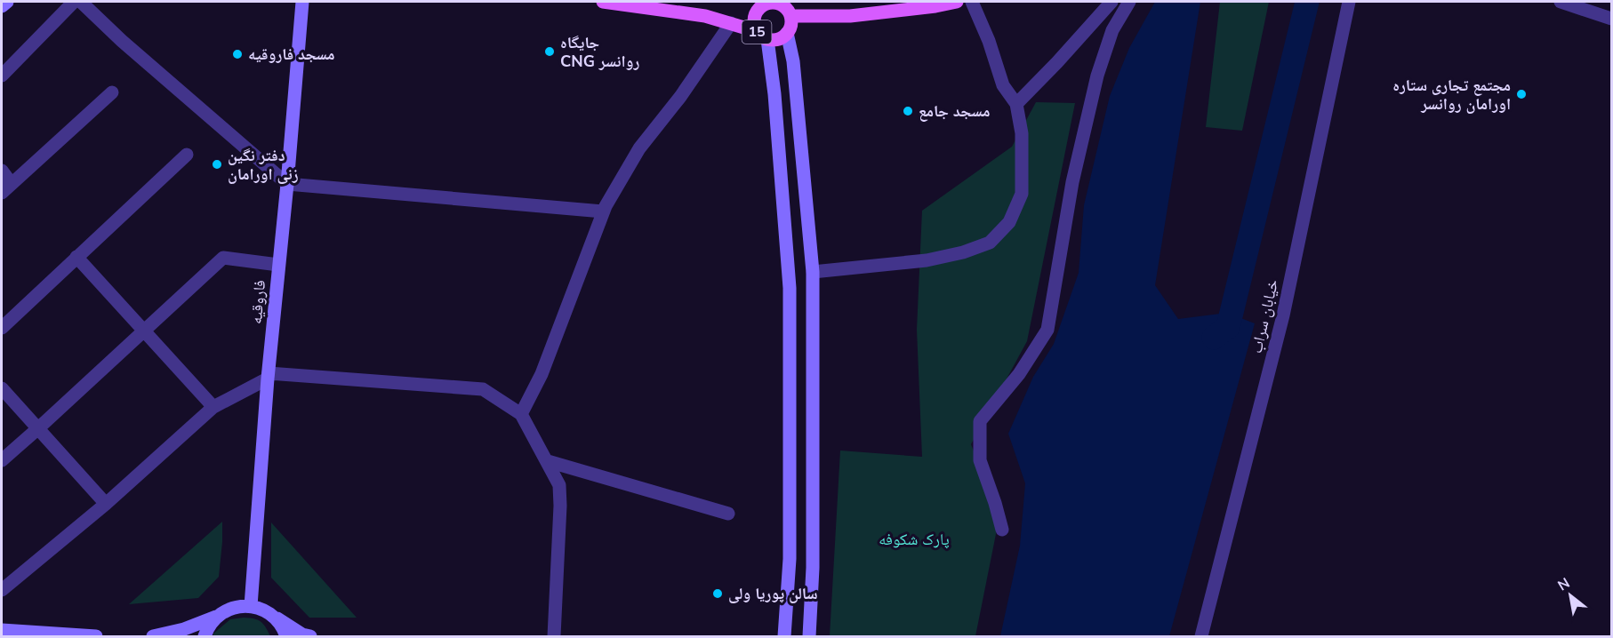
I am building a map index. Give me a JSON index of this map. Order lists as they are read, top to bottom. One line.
{"streets":{"main road":["15","فاروقیه"],"street":["خیابان سراب"]},"parks":["پارک شکوفه"],"places":["جایگاه CNG روانسر","مسجد فاروقیه","مجتمع تجاری ستاره اورامان روانسر","مسجد جامع","دفتر نگین زنی اورامان","سالن پوریا ولی"],"north":"top left"}
